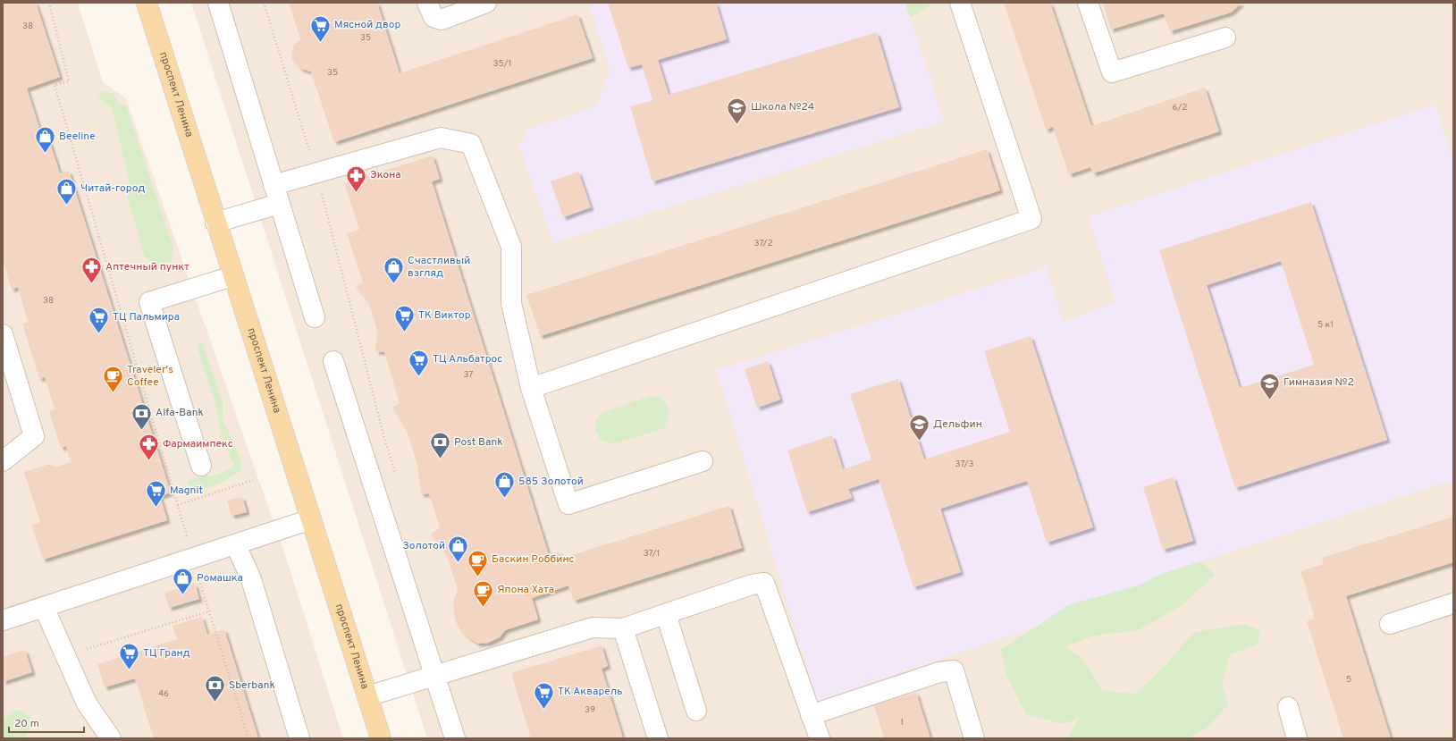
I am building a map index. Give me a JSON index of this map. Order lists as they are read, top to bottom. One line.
{"streets":{"main road":["проспект Ленина"]},"places":{"supermarket":["Мясной двор","ТК Виктор","ТЦ Пальмира","ТЦ Альбатрос","Magnit","ТЦ Гранд","ТК Акварель"],"school or university":["Школа №24","Гимназия №2","Дельфин"],"shop":["Beeline","Читай-город","Счастливый взгляд","585 Золотой","Золотой","Ромашка"],"pharmacy":["Экона","Аптечный пункт","Фармаимпекс"],"cafe":["Traveler's Coffee","Баскин Роббинс","Япона Хата"],"bank":["Alfa-Bank","Post Bank","Sberbank"]},"house_numbers":["38","35","35/1","35","6/2","37/2","38","5 к1","37","37/3","37/1","5","46","39","1"],"scale_bar":"20 m"}
